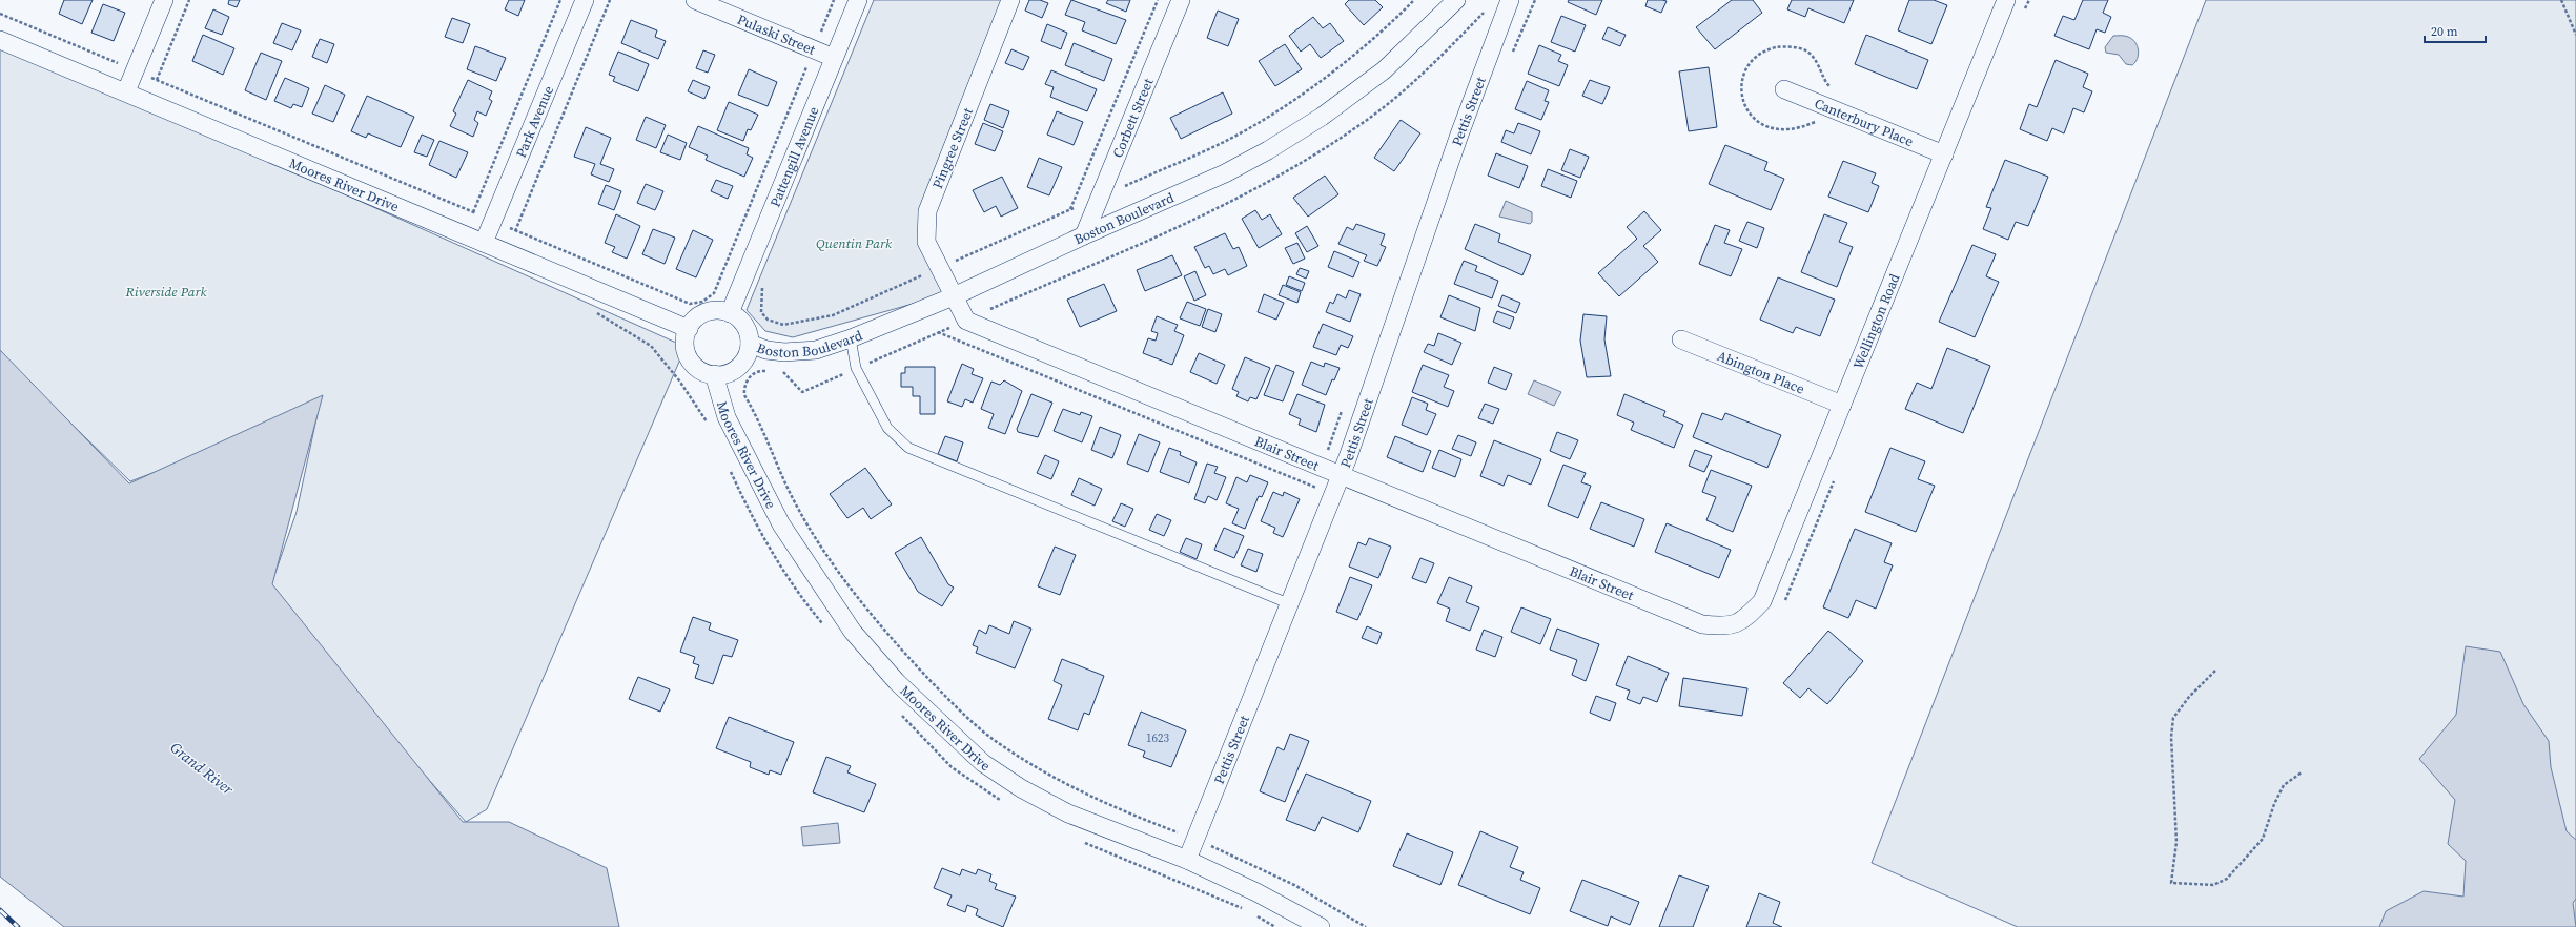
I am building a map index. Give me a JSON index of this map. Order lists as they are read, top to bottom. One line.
{"streets":{"street":["Pulaski Street","Pettis Street","Corbett Street","Park Avenue","Canterbury Place","Pingree Street","Pattengill Avenue","Moores River Drive","Boston Boulevard","Wellington Road","Abington Place","Blair Street"]},"crossings":[["Pulaski Street","Pattengill Avenue"],["Pettis Street","Moores River Drive"],["Pettis Street","Blair Street"],["Corbett Street","Boston Boulevard"],["Park Avenue","Moores River Drive"],["Canterbury Place","Wellington Road"],["Pingree Street","Boston Boulevard"],["Pingree Street","Blair Street"],["Pattengill Avenue","Moores River Drive"],["Pattengill Avenue","Boston Boulevard"],["Moores River Drive","Boston Boulevard"],["Boston Boulevard","Blair Street"],["Wellington Road","Abington Place"],["Wellington Road","Blair Street"]],"water":["Grand River"],"parks":["Quentin Park","Riverside Park"],"house_numbers":["1623"],"scale_bar":"20 m"}
